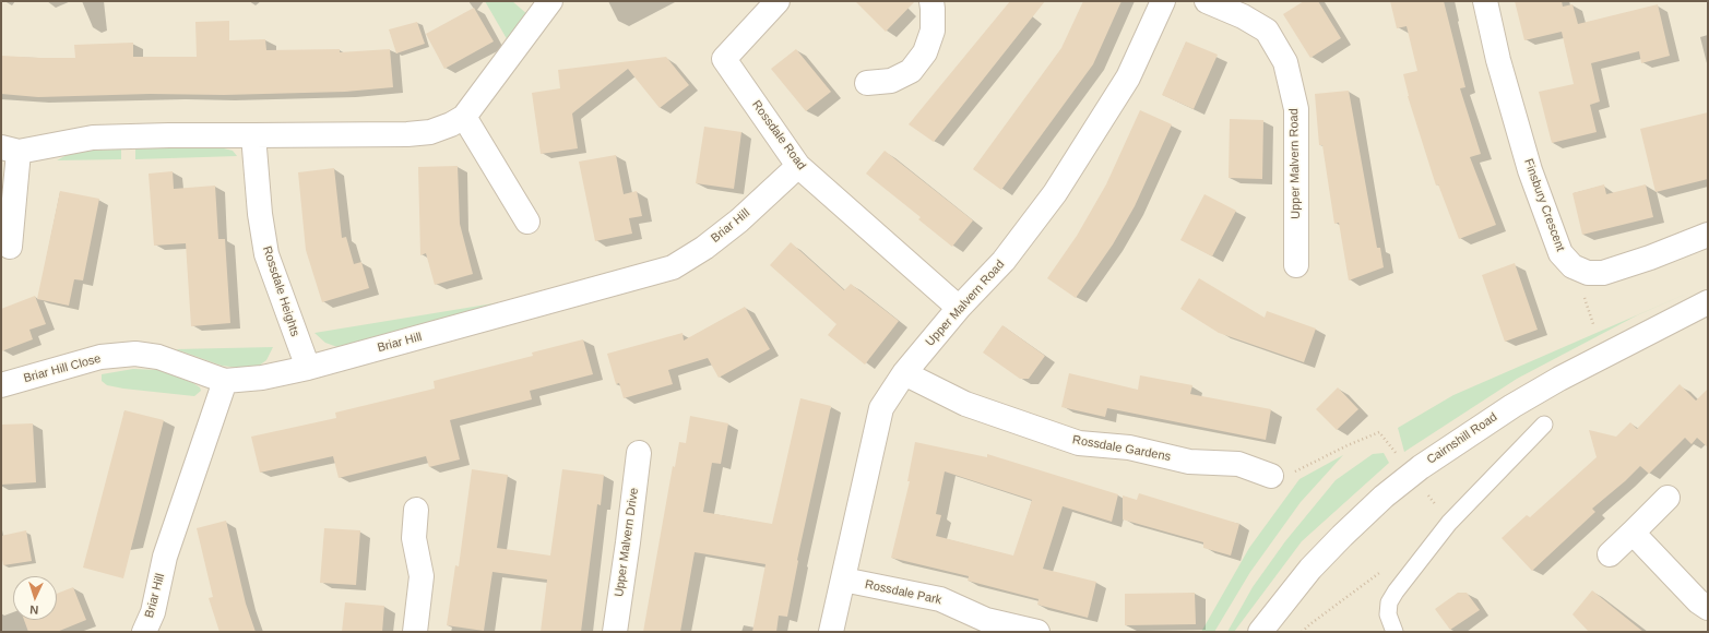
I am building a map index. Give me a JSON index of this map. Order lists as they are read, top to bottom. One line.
{"streets":{"street":["Rossdale Road","Upper Malvern Road","Finsbury Crescent","Briar Hill","Rossdale Heights","Briar Hill Close","Cairnshill Road","Rossdale Gardens","Upper Malvern Drive","Rossdale Park"]},"crossings":[["Rossdale Road","Upper Malvern Road"],["Rossdale Road","Briar Hill"],["Upper Malvern Road","Rossdale Gardens"],["Upper Malvern Road","Rossdale Park"],["Briar Hill","Rossdale Heights"],["Briar Hill","Briar Hill Close"]],"north":"bottom"}
